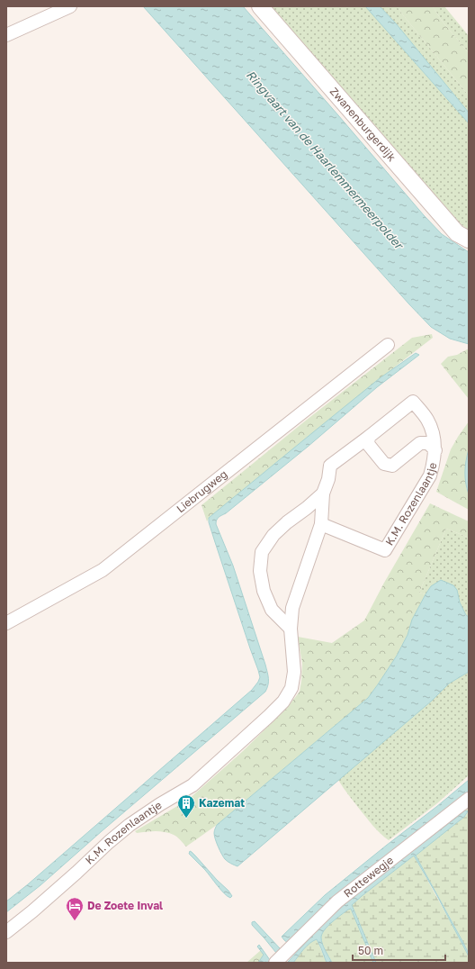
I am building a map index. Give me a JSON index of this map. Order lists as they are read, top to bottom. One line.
{"streets":{"street":["Zwanenburgerdijk","Liebrugweg","K.M. Rozenlaantje","Rottewegje"]},"water":["Ringvaart van de Haarlemmermeerpolder"],"places":{"building":["Kazemat"],"hotel":["De Zoete Inval"]},"scale_bar":"50 m"}
